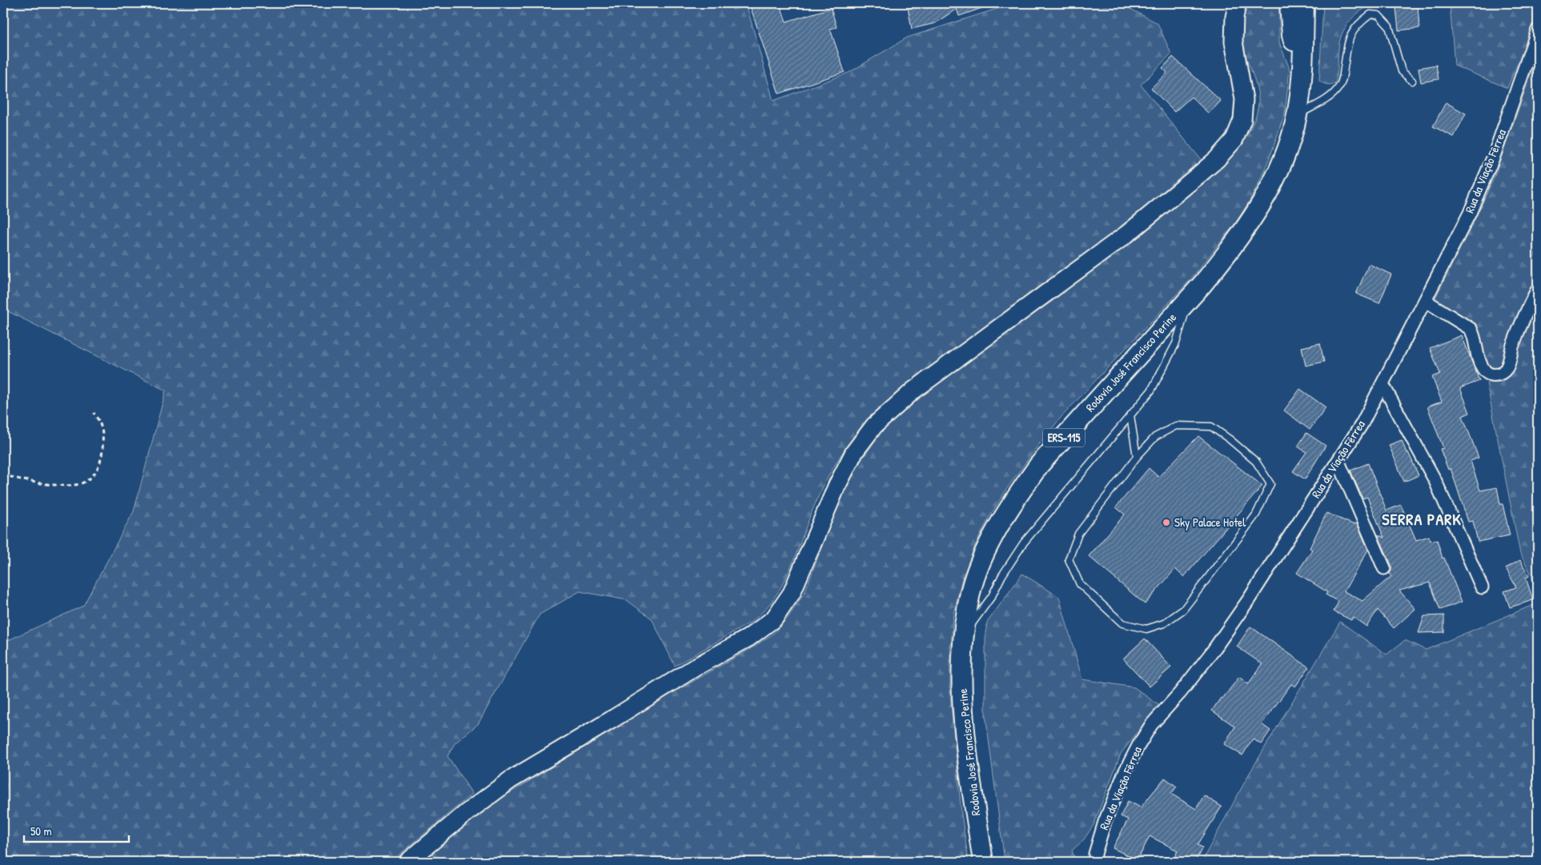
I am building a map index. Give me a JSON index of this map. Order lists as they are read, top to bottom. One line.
{"streets":{"main road":["Rodovia José Francisco Perine","ERS-115"],"street":["Rua da Viação Fêrrea"]},"districts":["SERRA PARK"],"places":["Sky Palace Hotel"],"scale_bar":"50 m"}
